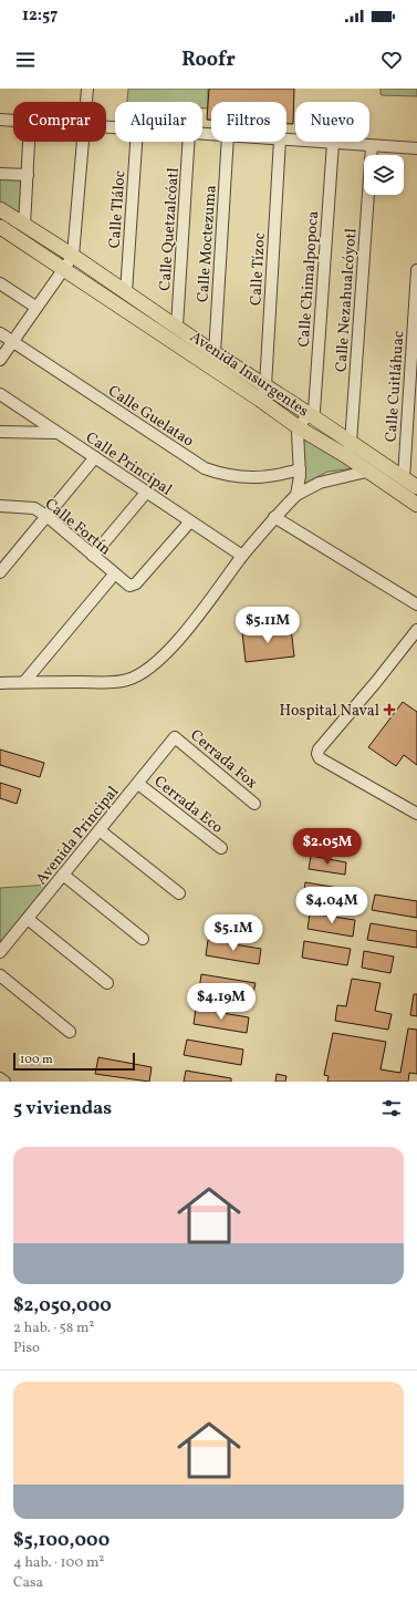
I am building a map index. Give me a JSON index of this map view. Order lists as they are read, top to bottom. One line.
{"streets":{"main road":["Avenida Insurgentes"],"street":["Calle Tláloc","Calle Quetzalcóatl","Calle Moctezuma","Calle Tízoc","Calle Chimalpopoca","Calle Nezahualcóyotl","Calle Cuitláhuac","Calle Guelatao","Calle Principal","Calle Fortín","Cerrada Fox","Cerrada Eco","Avenida Principal"]},"crossings":[["Calle Tláloc","Avenida Insurgentes"],["Calle Quetzalcóatl","Avenida Insurgentes"],["Calle Moctezuma","Avenida Insurgentes"],["Calle Tízoc","Avenida Insurgentes"],["Calle Chimalpopoca","Avenida Insurgentes"],["Calle Nezahualcóyotl","Avenida Insurgentes"],["Avenida Insurgentes","Calle Cuitláhuac"],["Calle Principal","Calle Fortín"],["Cerrada Fox","Avenida Principal"],["Cerrada Eco","Avenida Principal"]],"places":{"health":["Hospital Naval"]},"scale_bar":"100 m","page":{"status":"12:57","header":"Roofr","chip":["Comprar","Alquilar","Filtros","Nuevo"],"price":["$5.11M","$2.05M","$4.04M","$5.1M","$4.19M"],"scale":"100 m","heading":"5 viviendas","list":[{"name":"$2,050,000","note":"2 hab. · 58 m² · Piso"},{"name":"$5,100,000","note":"4 hab. · 100 m² · Casa"}]}}
